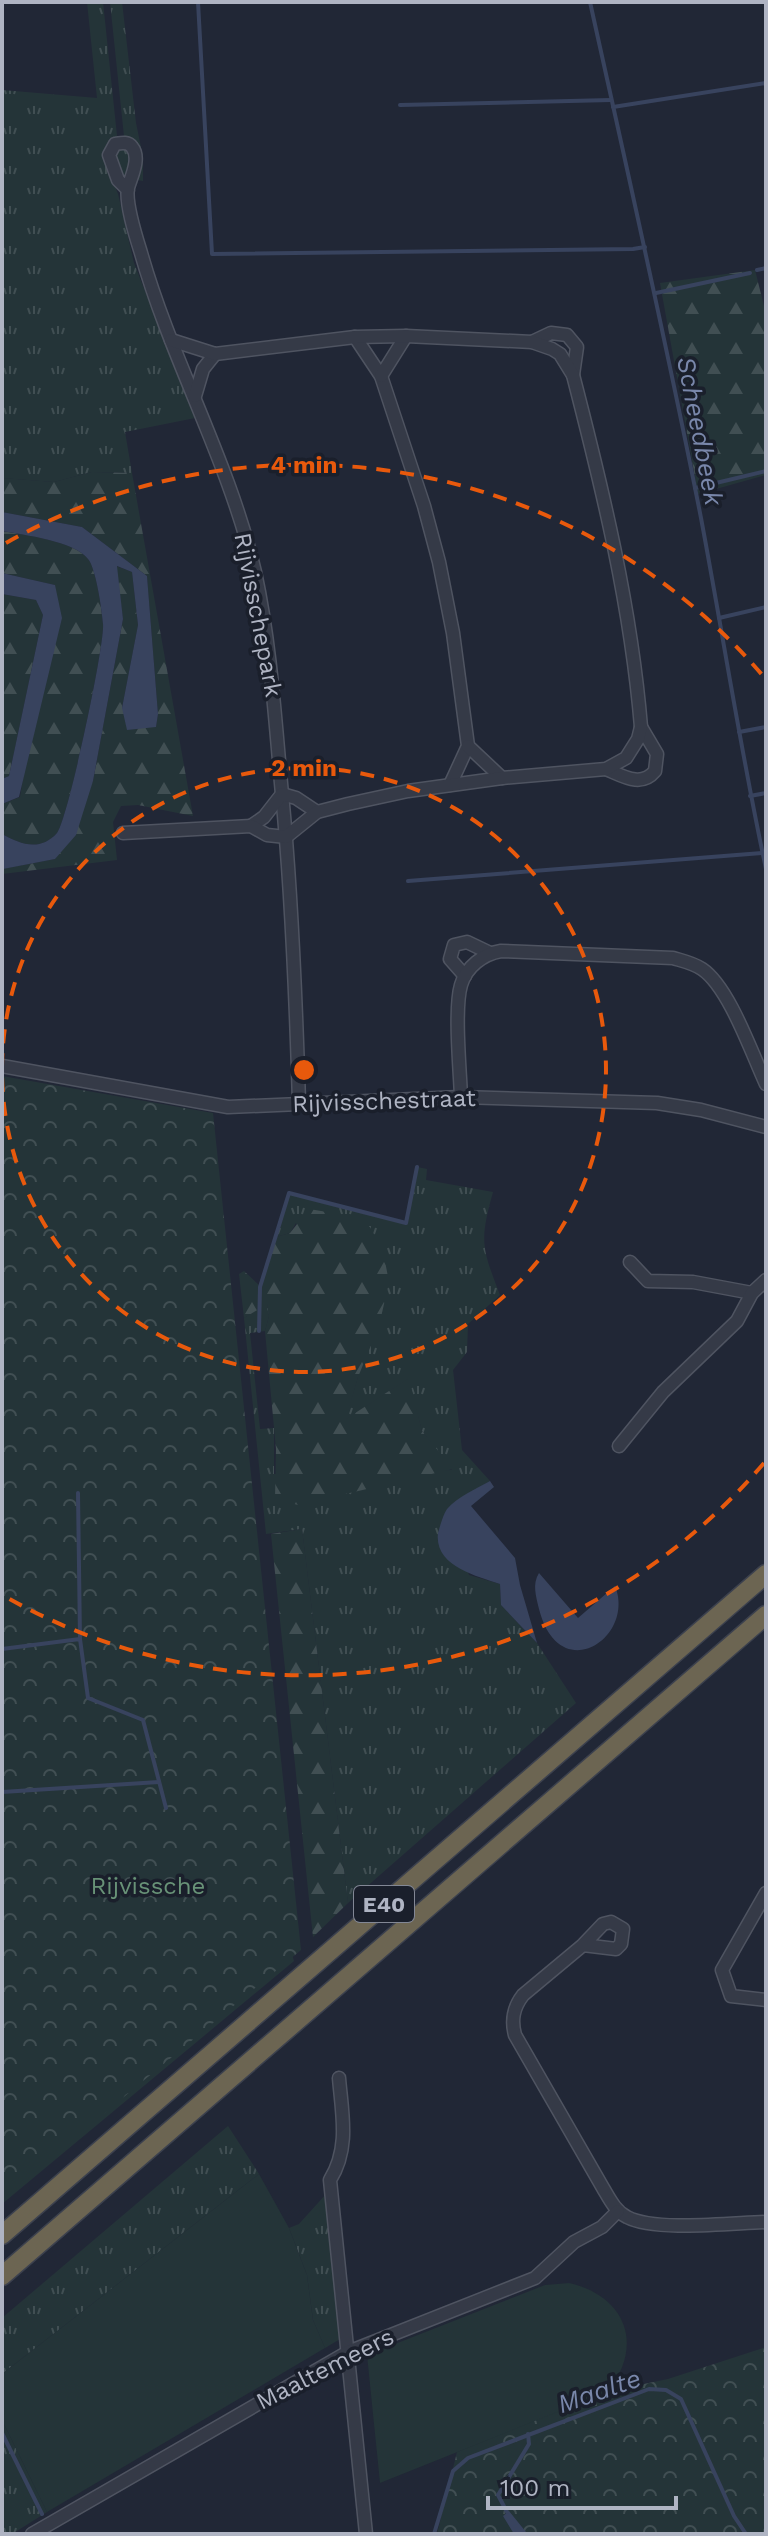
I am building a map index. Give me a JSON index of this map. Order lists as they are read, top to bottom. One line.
{"streets":{"highway":["E40"],"street":["Rijvisschepark","Rijvisschestraat","Maaltemeers"]},"crossings":[["Rijvisschepark","Rijvisschestraat"]],"water":["Scheedbeek","Maalte"],"parks":["Rijvissche"],"scale_bar":"100 m","rings":["4 min","2 min"]}
